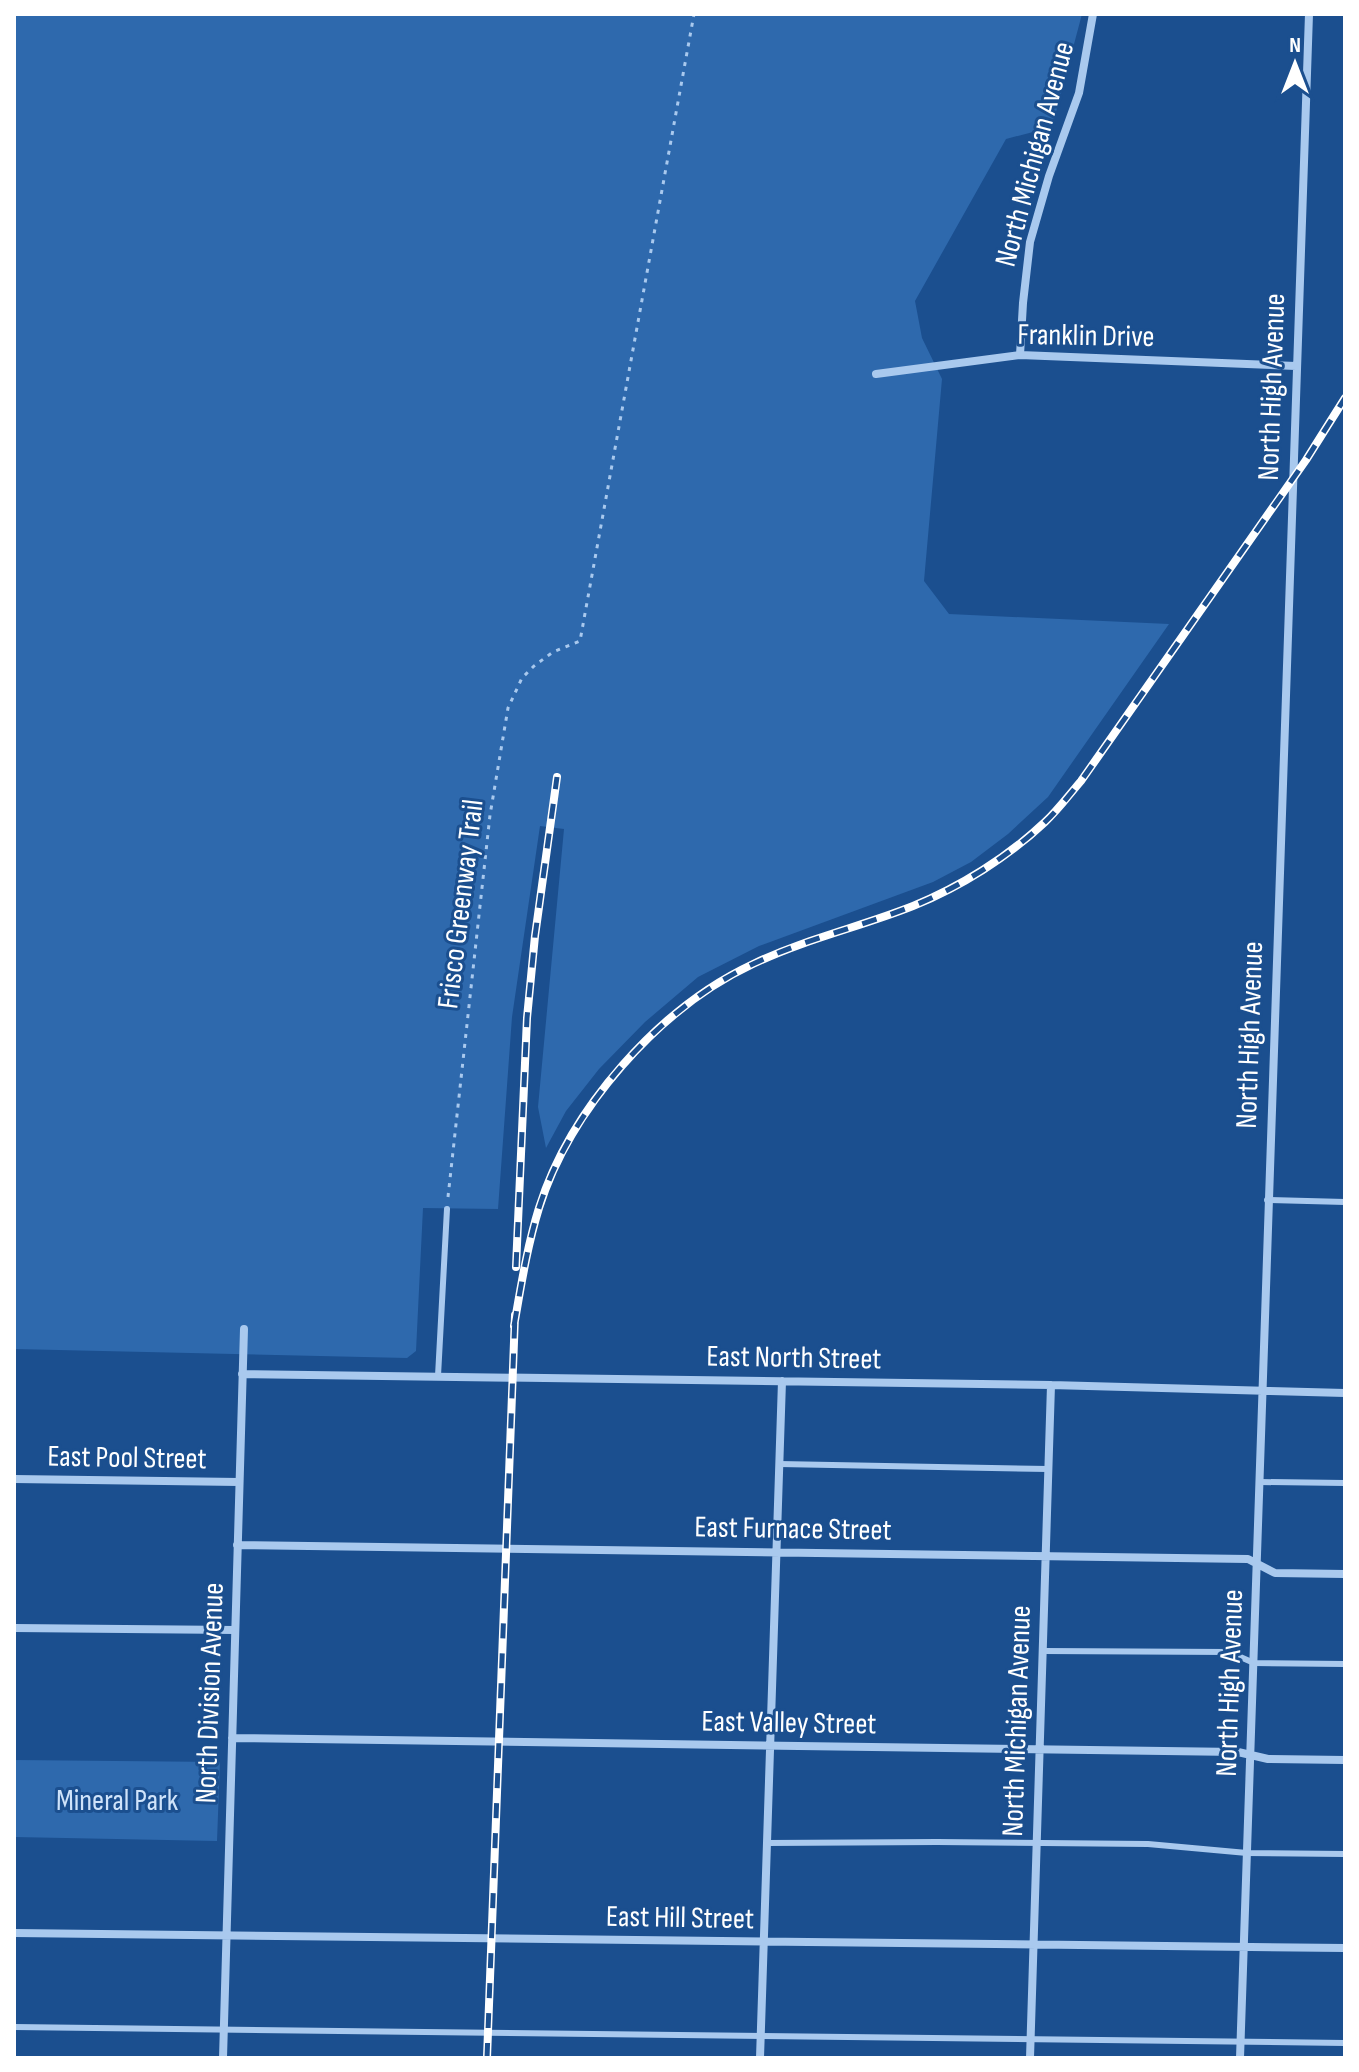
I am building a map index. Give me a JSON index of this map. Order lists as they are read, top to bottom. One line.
{"streets":{"street":["North Michigan Avenue","Franklin Drive","North High Avenue","East North Street","East Pool Street","East Furnace Street","North Division Avenue","East Valley Street","East Hill Street"],"path":["Frisco Greenway Trail"]},"crossings":[["North Michigan Avenue","Franklin Drive"],["North Michigan Avenue","East North Street"],["North Michigan Avenue","East Furnace Street"],["North Michigan Avenue","East Valley Street"],["North Michigan Avenue","East Hill Street"],["Franklin Drive","North High Avenue"],["North High Avenue","East North Street"],["North High Avenue","East Furnace Street"],["North High Avenue","East Valley Street"],["North High Avenue","East Hill Street"],["East North Street","North Division Avenue"],["East Pool Street","North Division Avenue"],["East Furnace Street","North Division Avenue"],["North Division Avenue","East Valley Street"],["North Division Avenue","East Hill Street"]],"parks":["Mineral Park"],"north":"top"}
